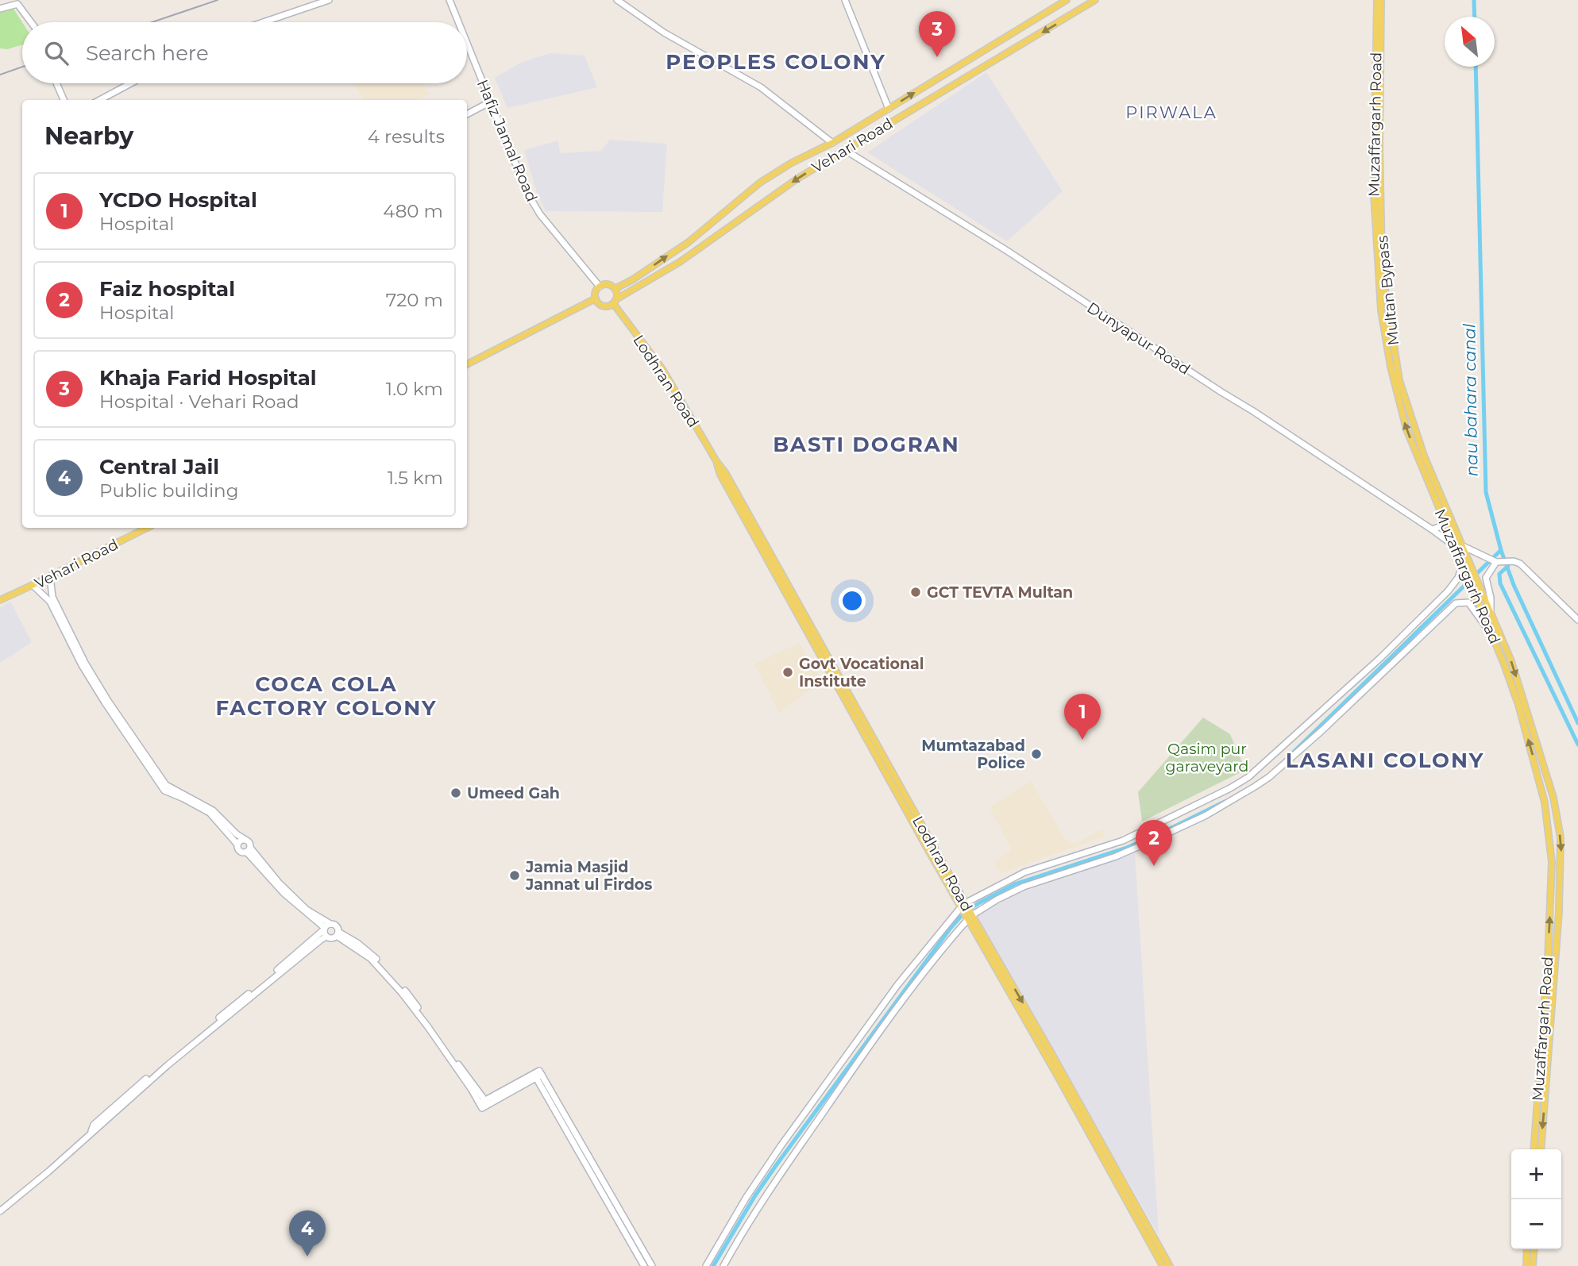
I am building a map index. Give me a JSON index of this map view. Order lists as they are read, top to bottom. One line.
{"streets":{"main road":["Muzaffargarh Road","Hafiz Jamal Road","Vehari Road","Multan Bypass","Dunyapur Road","Lodhran Road"]},"crossings":[["Muzaffargarh Road","Multan Bypass"],["Muzaffargarh Road","Dunyapur Road"],["Hafiz Jamal Road","Vehari Road"],["Hafiz Jamal Road","Lodhran Road"],["Vehari Road","Dunyapur Road"],["Vehari Road","Lodhran Road"],["Multan Bypass","Dunyapur Road"]],"districts":["PEOPLES COLONY","PIRWALA","BASTI DOGRAN","COCA COLA FACTORY COLONY","LASANI COLONY"],"water":["nau bahara canal"],"parks":["Qasim pur garaveyard"],"places":["GCT TEVTA Multan","Govt Vocational Institute","Mumtazabad Police","Umeed Gah","Jamia Masjid Jannat ul Firdos"],"north":"top left","page":{"pins":["3","1","2","4"],"search":"Search here","heading":["Nearby","4 results"],"list":[{"mark":"1","name":"YCDO Hospital","note":"Hospital","value":"480 m"},{"mark":"2","name":"Faiz hospital","note":"Hospital","value":"720 m"},{"mark":"3","name":"Khaja Farid Hospital","note":"Hospital · Vehari Road","value":"1.0 km"},{"mark":"4","name":"Central Jail","note":"Public building","value":"1.5 km"}],"map_buttons":["+","−"]}}
